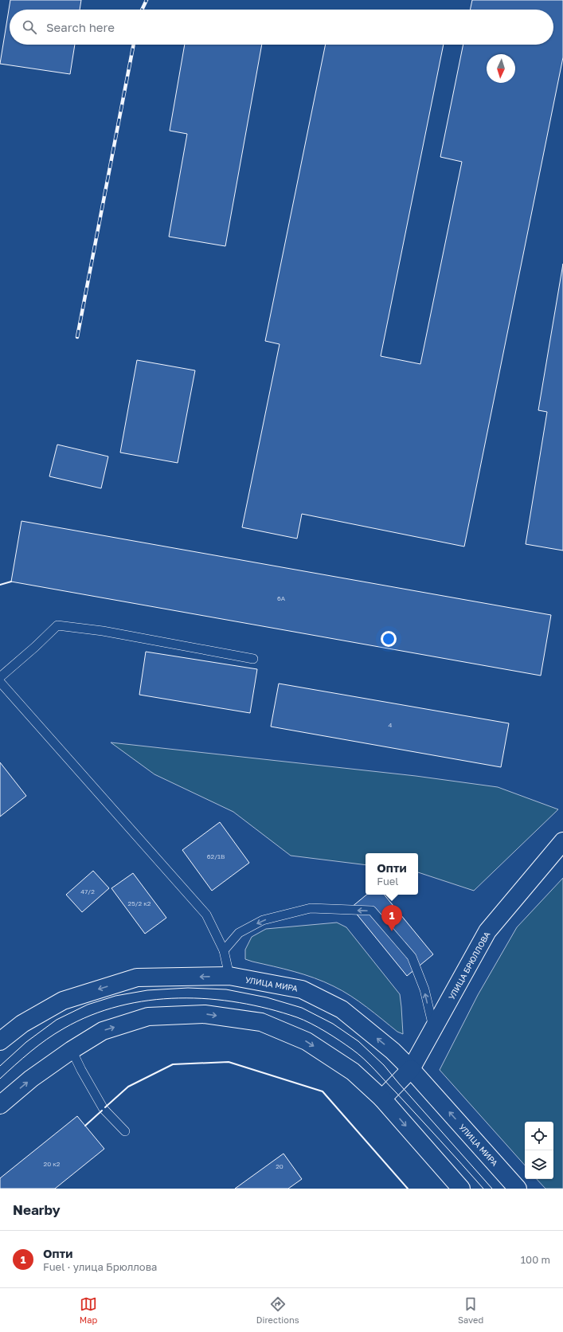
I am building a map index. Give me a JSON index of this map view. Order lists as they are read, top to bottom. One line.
{"streets":{"street":["УЛИЦА БРЮЛЛОВА","УЛИЦА МИРА"]},"crossings":[["УЛИЦА БРЮЛЛОВА","УЛИЦА МИРА"]],"house_numbers":["6А","4","62/1В","47/2","25/2 к2","20 к2","20"],"north":"bottom","page":{"search":"Search here","popup":["Опти","Fuel"],"pins":"1","heading":"Nearby","list":[{"mark":"1","name":"Опти","note":"Fuel · улица Брюллова","value":"100 m"}],"nav":["Map","Directions","Saved"]}}
